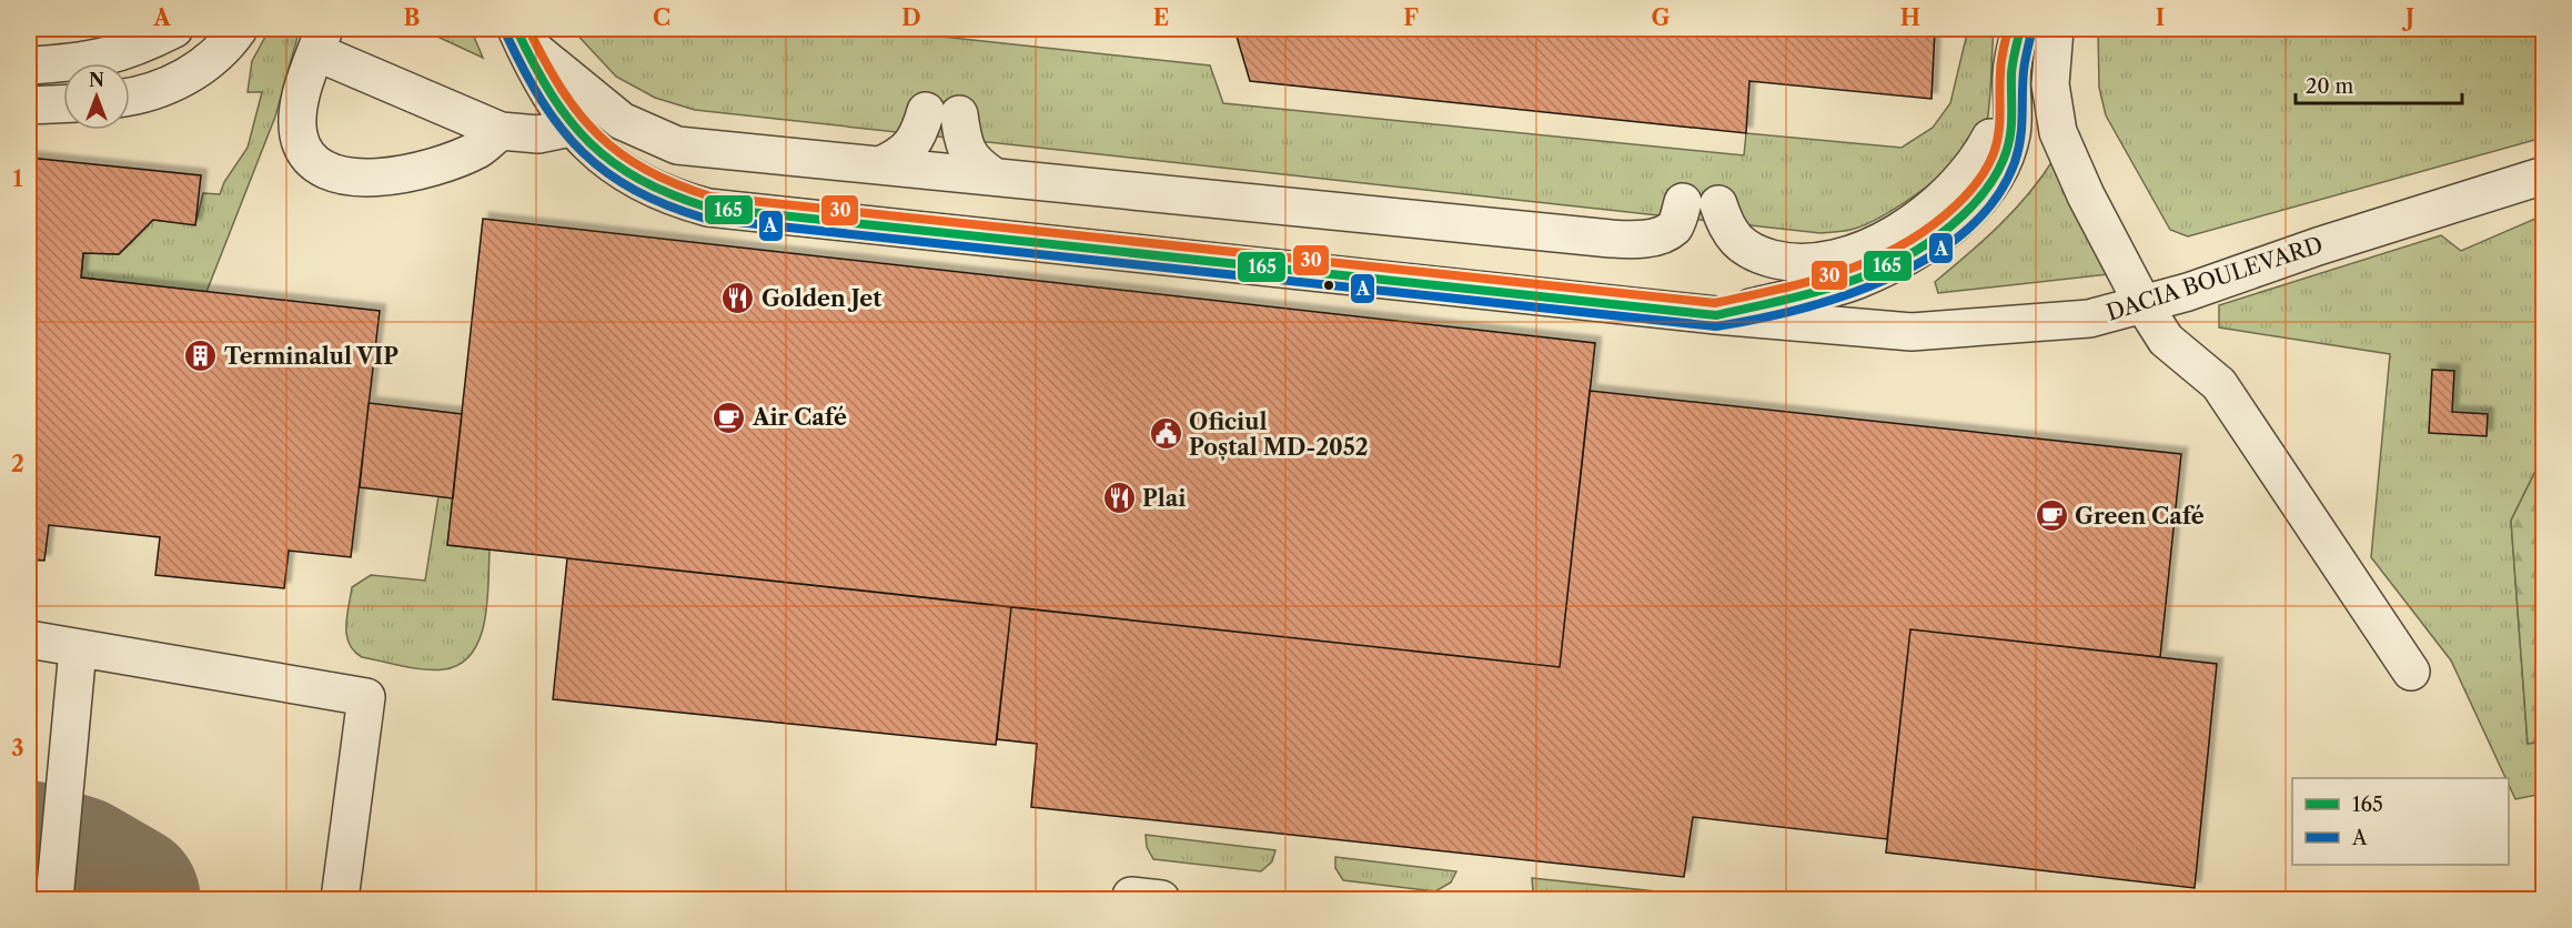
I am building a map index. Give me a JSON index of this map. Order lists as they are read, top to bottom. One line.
{"streets":{"lane":["DACIA BOULEVARD"]},"places":{"restaurant":["Golden Jet","Plai"],"building":["Terminalul VIP"],"cafe":["Air Café","Green Café"],"public building":["Oficiul Poștal MD-2052"]},"lines":["transit line 165","transit line 30","transit line A"],"legend":["165","A"],"scale_bar":"20 m","north":"top","grid":{"columns":["A","B","C","D","E","F","G","H","I","J"],"rows":["1","2","3"]}}
